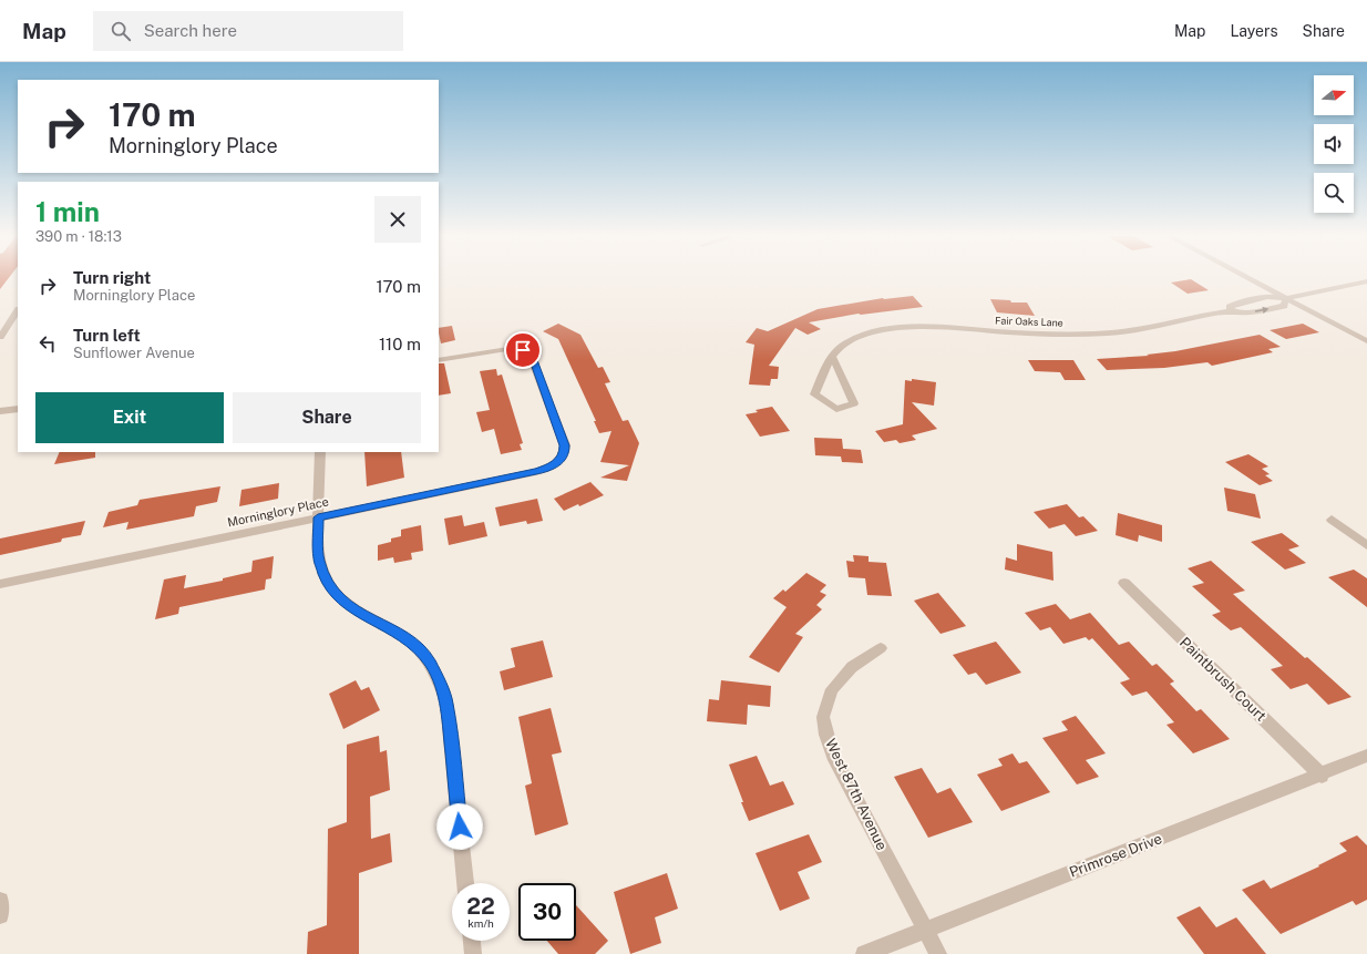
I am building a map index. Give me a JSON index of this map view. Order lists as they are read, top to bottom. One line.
{"streets":{"street":["Fair Oaks Lane","Morninglory Place","Paintbrush Court","West 87th Avenue","Primrose Drive"]},"crossings":[["Paintbrush Court","Primrose Drive"],["West 87th Avenue","Primrose Drive"]],"north":"right","page":{"header":"Map","search":"Search here","nav":["Map","Layers","Share"],"turn":["170 m","Morninglory Place"],"heading":["1 min","390 m · 18:13"],"list":[{"name":"Turn right","note":"Morninglory Place","value":"170 m"},{"name":"Turn left","note":"Sunflower Avenue","value":"110 m"}],"buttons":["Exit","Share"],"speed":"22 km/h","limit":"30"}}
